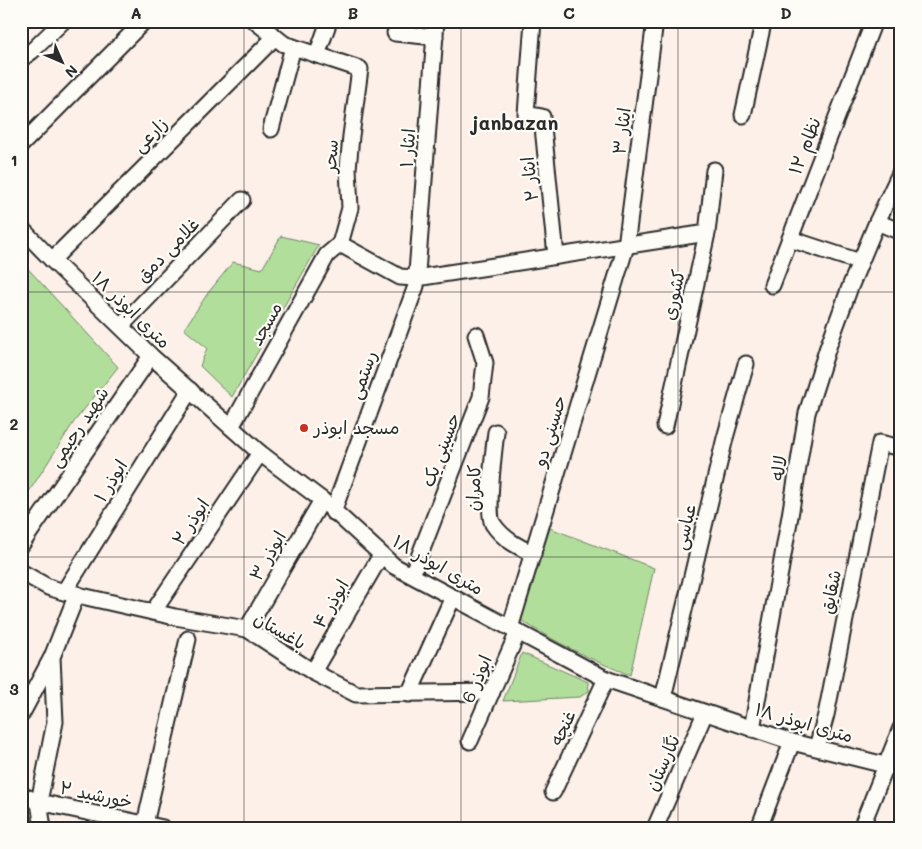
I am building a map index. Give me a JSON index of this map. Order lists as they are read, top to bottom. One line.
{"streets":{"street":["ایثار ۳","زارعی","نظام ۱۲","ایثار ۱","سحر","ایثار ۲","غلامی دمق","کشوری","۱۸ متری ابوذر","مسجد","رستمی","شهید رحیمی","حسینی دو","حسینی یک","لاله","ابوذر ۱","کامران","ابوذر ۲","عباسی","ابوذر ۳","شقایق","ابوذر ۴","باغستان","ابوذر 6","غنچه","نگارستان","خورشید ۲"]},"crossings":[["ایثار ۳","حسینی دو"],["زارعی","۱۸ متری ابوذر"],["ایثار ۱","رستمی"],["سحر","مسجد"],["غلامی دمق","۱۸ متری ابوذر"],["۱۸ متری ابوذر","مسجد"],["۱۸ متری ابوذر","رستمی"],["۱۸ متری ابوذر","شهید رحیمی"],["۱۸ متری ابوذر","حسینی دو"],["۱۸ متری ابوذر","حسینی یک"],["۱۸ متری ابوذر","لاله"],["۱۸ متری ابوذر","ابوذر ۱"],["۱۸ متری ابوذر","ابوذر ۲"],["۱۸ متری ابوذر","عباسی"],["۱۸ متری ابوذر","ابوذر ۳"],["۱۸ متری ابوذر","شقایق"],["۱۸ متری ابوذر","ابوذر ۴"],["۱۸ متری ابوذر","ابوذر 6"],["۱۸ متری ابوذر","غنچه"],["۱۸ متری ابوذر","نگارستان"],["حسینی دو","کامران"],["حسینی دو","ابوذر 6"],["ابوذر ۱","باغستان"],["ابوذر ۲","باغستان"],["ابوذر ۳","باغستان"],["ابوذر ۴","باغستان"],["باغستان","ابوذر 6"]],"districts":["janbazan"],"places":["مسجد ابوذر"],"north":"bottom right","grid":{"columns":["A","B","C","D"],"rows":["1","2","3"]}}
